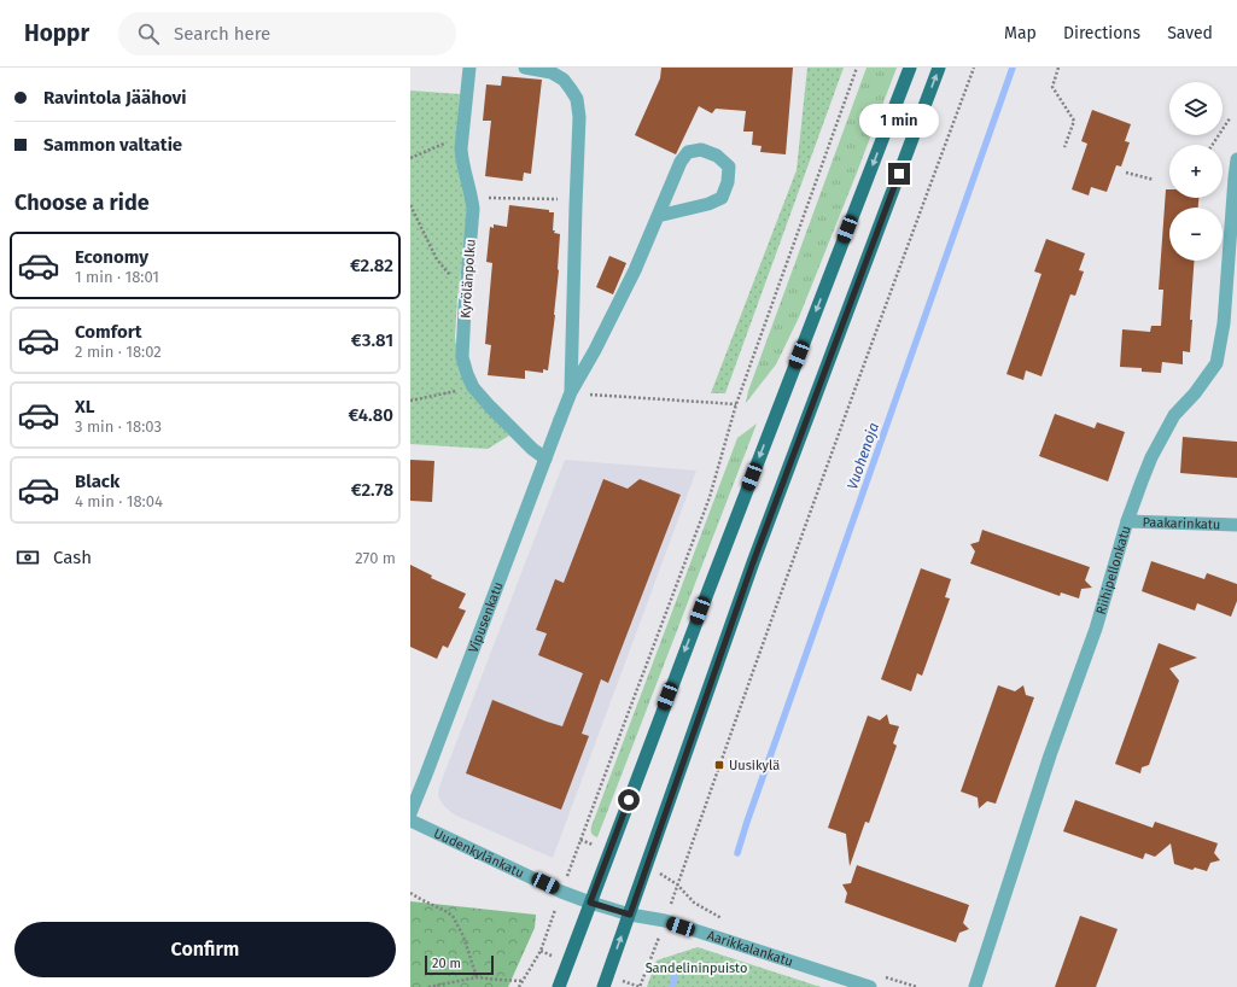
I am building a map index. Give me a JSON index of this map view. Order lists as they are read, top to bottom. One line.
{"streets":{"street":["Kyrölänpolku","Paakarinkatu","Riihipellonkatu","Vipusenkatu","Uudenkylänkatu","Aarikkalankatu"]},"crossings":[["Kyrölänpolku","Vipusenkatu"],["Paakarinkatu","Riihipellonkatu"],["Uudenkylänkatu","Aarikkalankatu"]],"water":["Vuohenoja"],"parks":["Sandelininpuisto"],"places":{"transit":["Uusikylä"]},"scale_bar":"20 m","page":{"header":"Hoppr","search":"Search here","nav":["Map","Directions","Saved"],"banner":["Ravintola Jäähovi","Sammon valtatie"],"map_buttons":["+","−"],"bubble":"1 min","heading":"Choose a ride","list":[{"name":"Economy","note":"1 min · 18:01","value":"€2.82"},{"name":"Comfort","note":"2 min · 18:02","value":"€3.81"},{"name":"XL","note":"3 min · 18:03","value":"€4.80"},{"name":"Black","note":"4 min · 18:04","value":"€2.78"}],"pay":["Cash","270 m"],"buttons":"Confirm","scale":"20 m"}}
